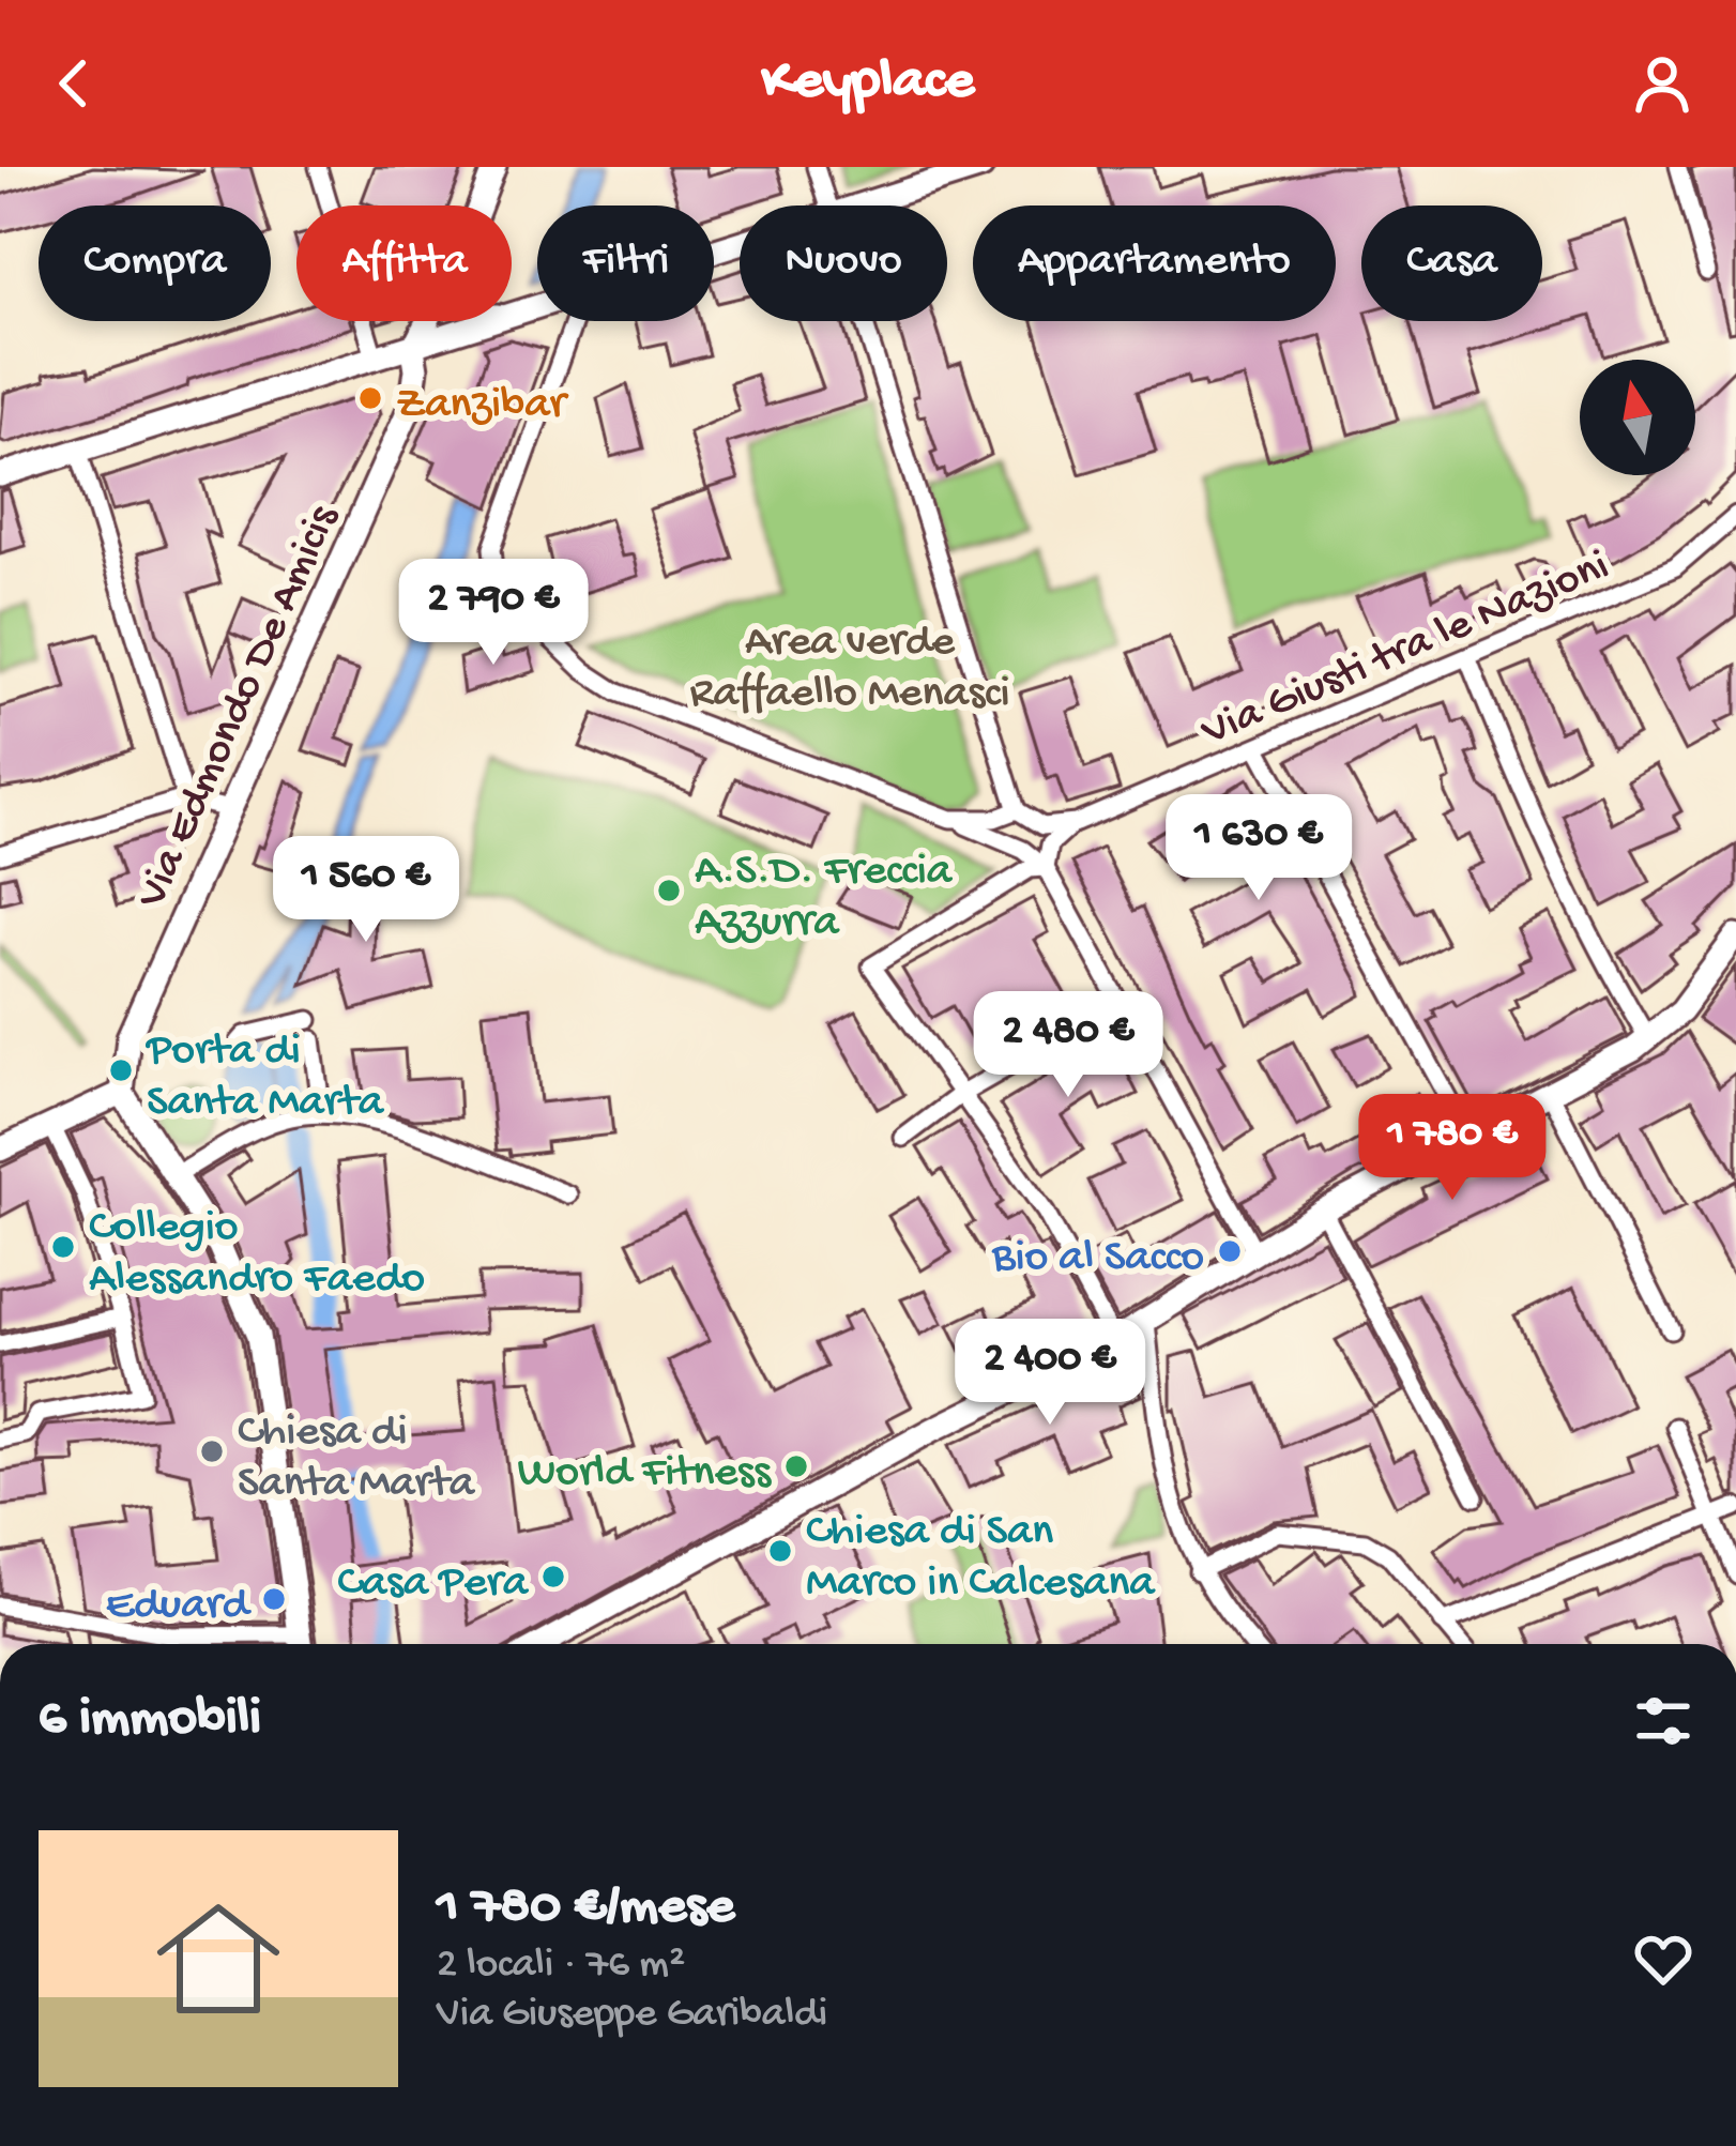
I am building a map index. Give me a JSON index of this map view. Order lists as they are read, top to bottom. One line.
{"streets":{"street":["Via Giusti tra le Nazioni","Via Edmondo De Amicis"]},"parks":["Area verde Raffaello Menasci"],"places":["Zanzibar","A.S.D. Freccia Azzurra","Porta di Santa Marta","Collegio Alessandro Faedo","Bio al Sacco","Chiesa di Santa Marta","World Fitness","Chiesa di San Marco in Calcesana","Casa Pera","Eduard"],"north":"top","page":{"header":"Keyplace","chip":["Compra","Affitta","Filtri","Nuovo","Appartamento","Casa"],"price":["2 790 €","1 630 €","1 560 €","2 480 €","1 780 €","2 400 €"],"heading":"6 immobili","list":[{"name":"1 780 €/mese","note":"2 locali · 76 m² · Via Giuseppe Garibaldi"}]}}
